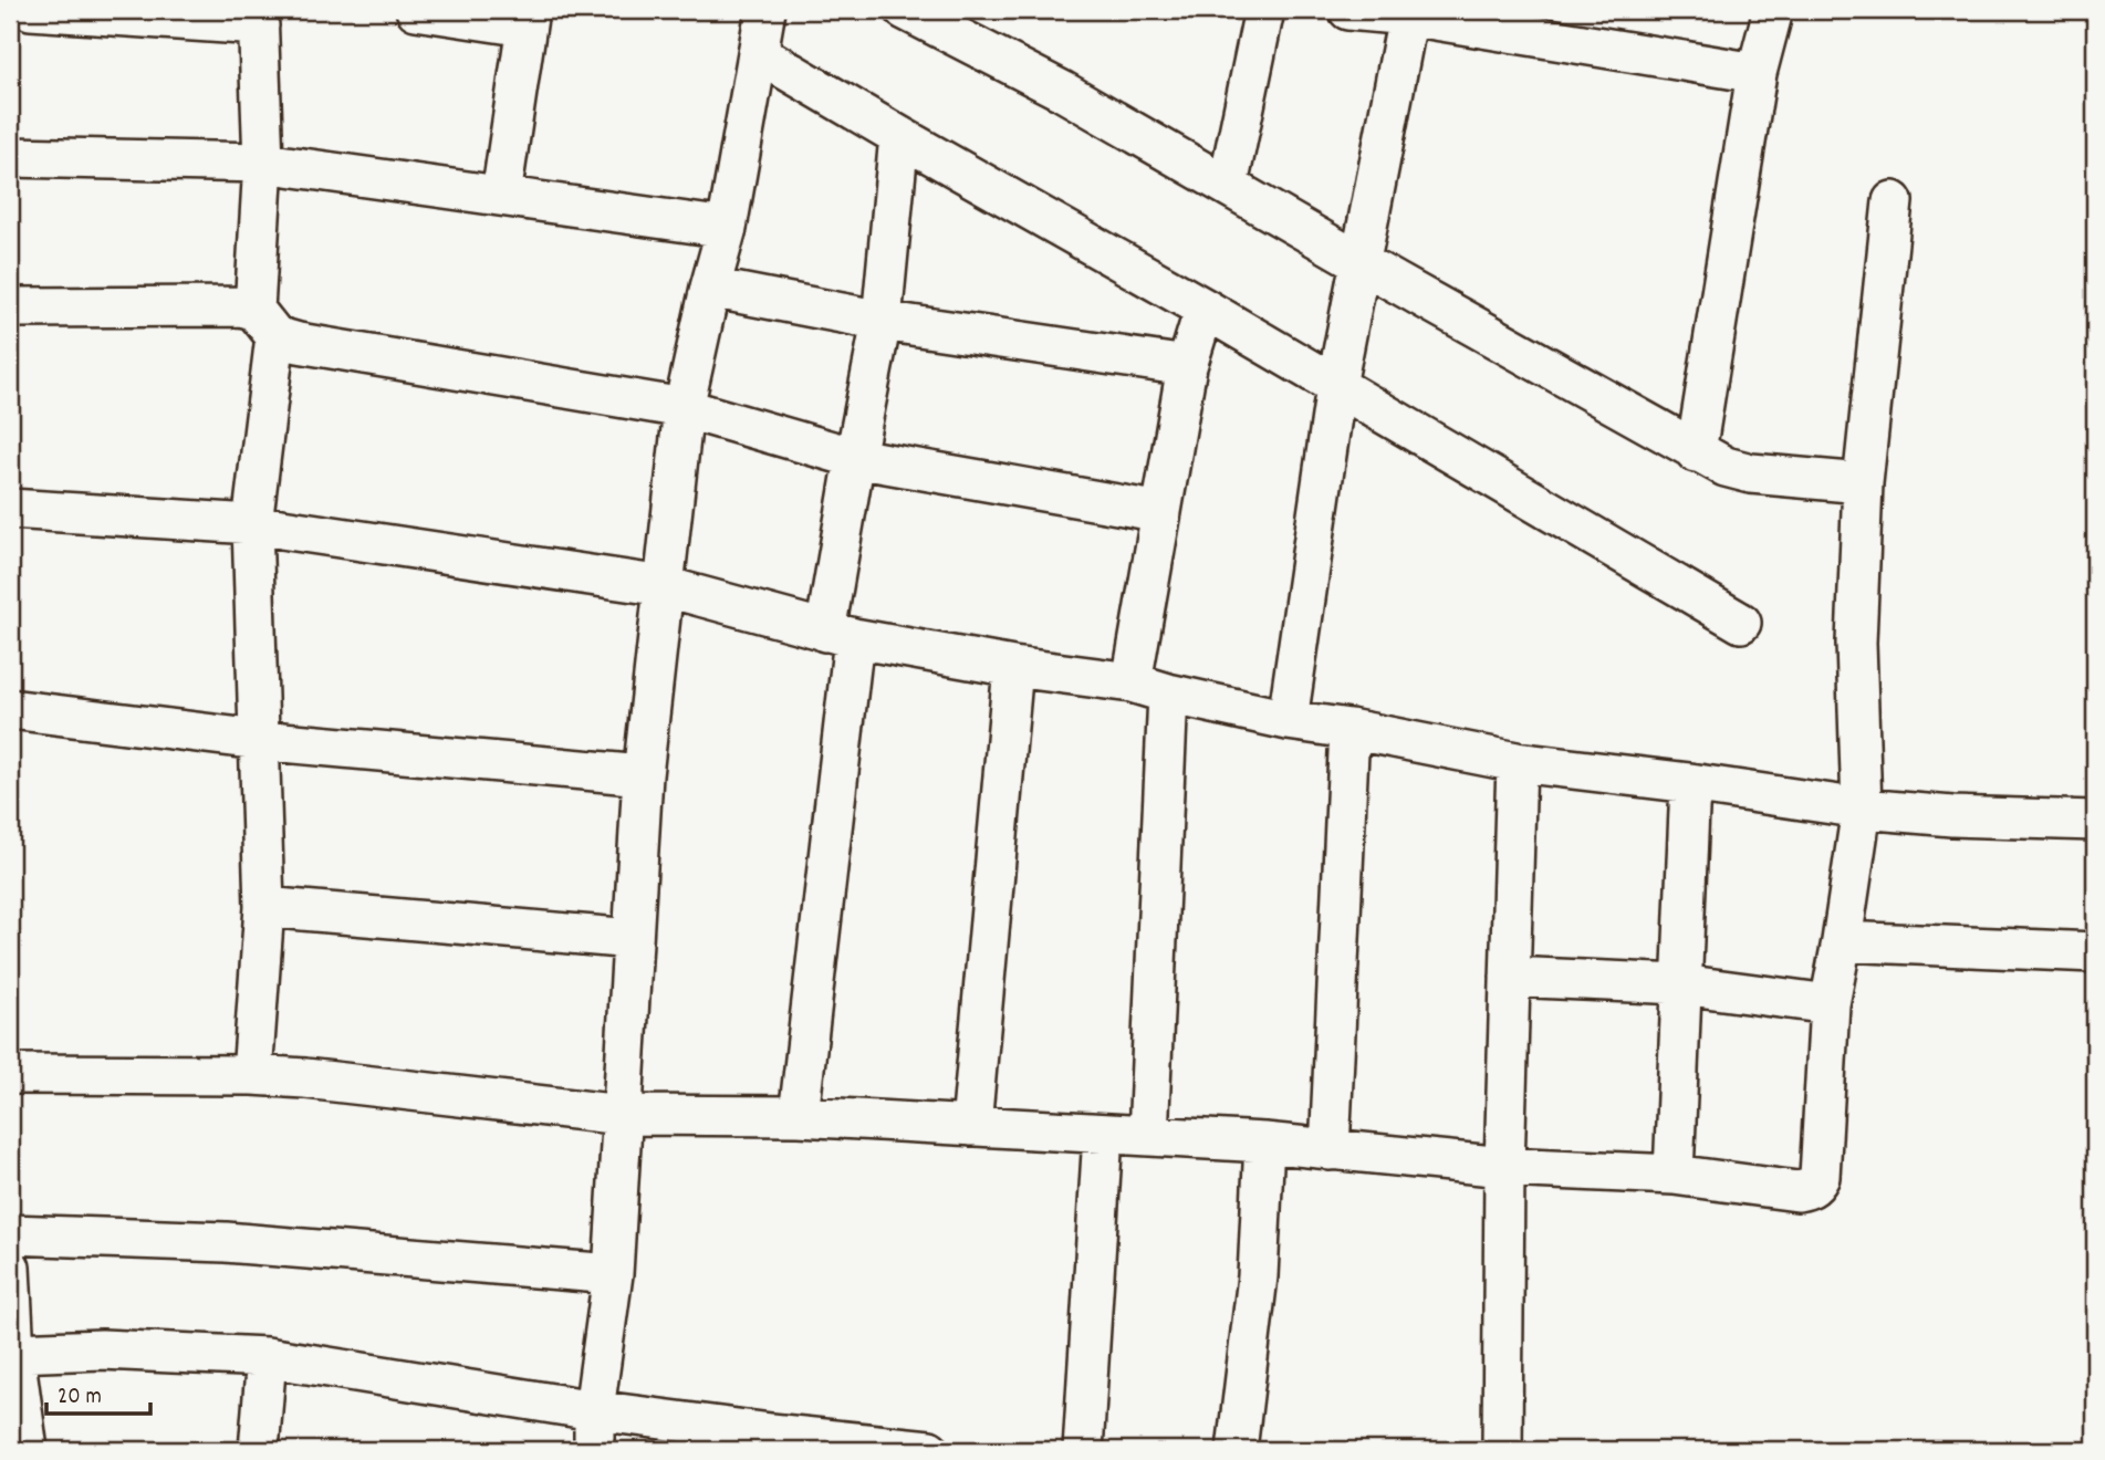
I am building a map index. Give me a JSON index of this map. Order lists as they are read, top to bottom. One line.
{"scale_bar":"20 m"}
